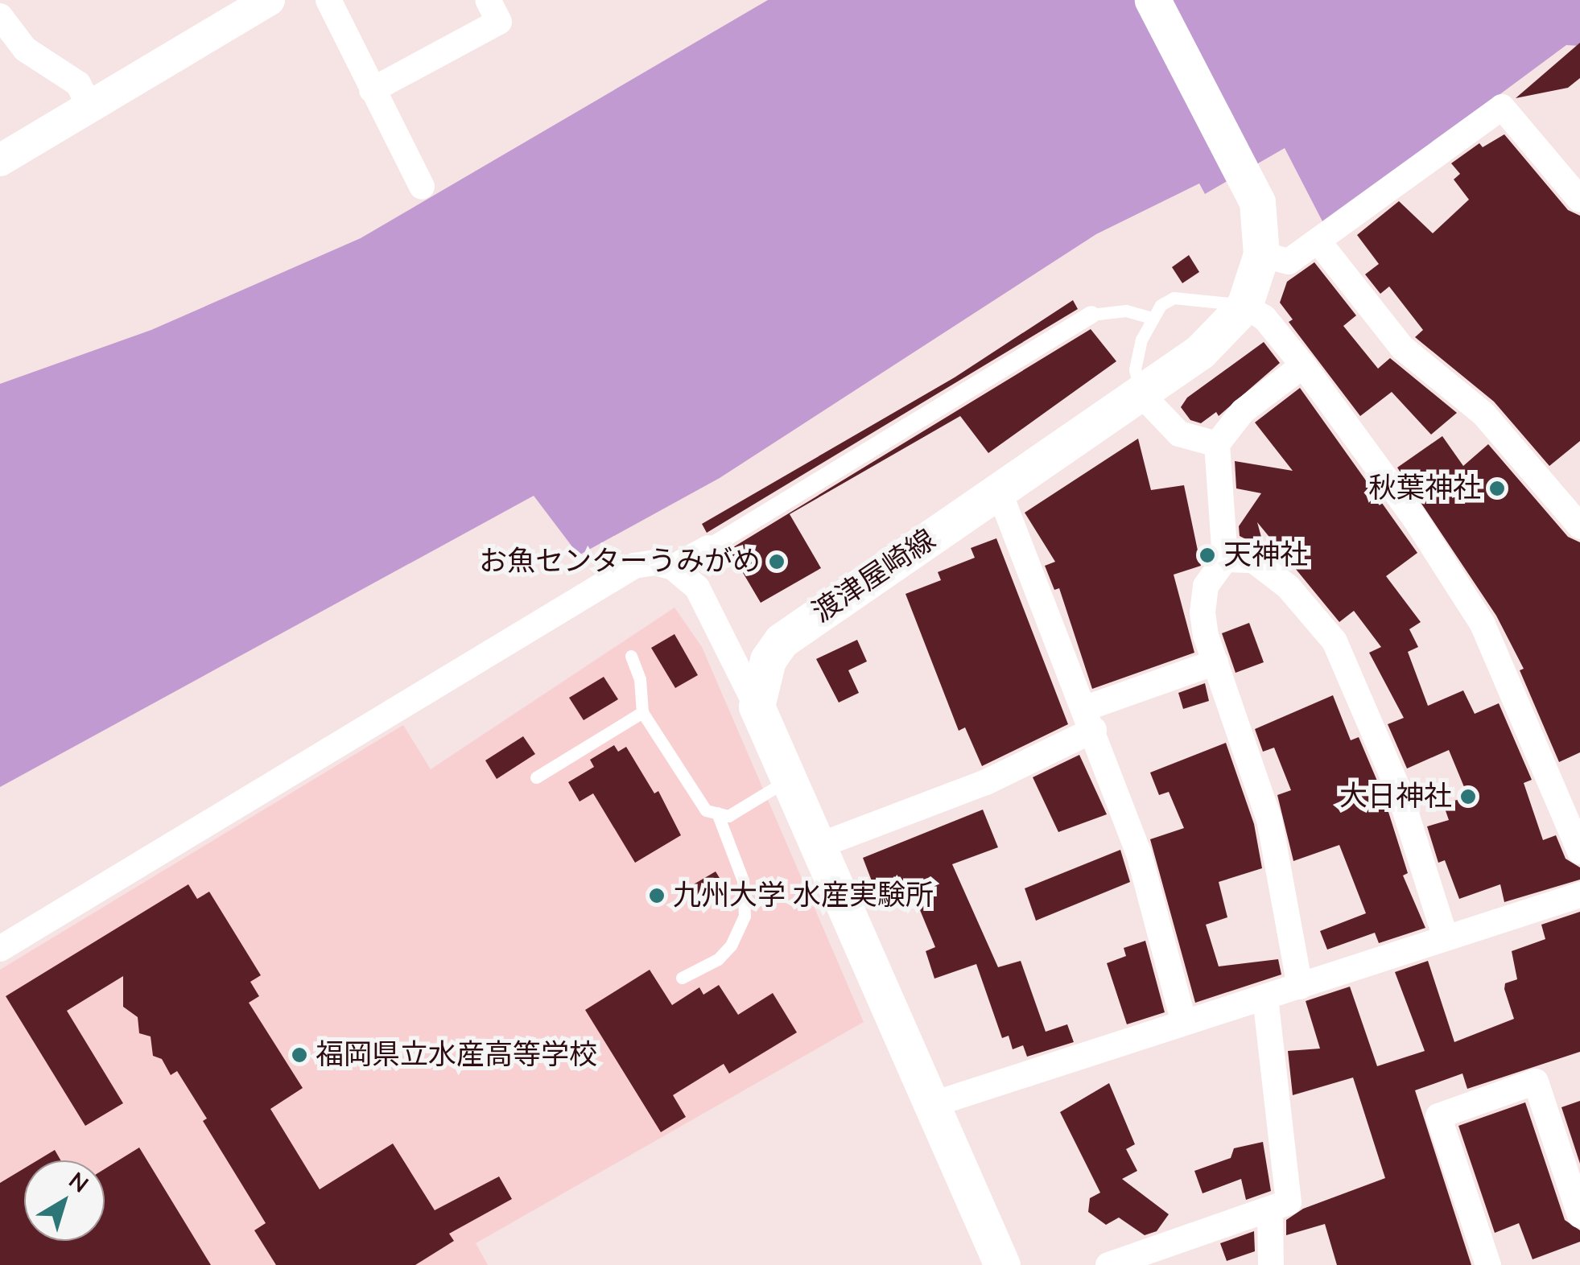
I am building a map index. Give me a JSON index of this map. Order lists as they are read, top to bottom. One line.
{"streets":{"main road":["渡津屋崎線"]},"places":["秋葉神社","天神社","お魚センターうみがめ","大日神社","九州大学 水産実験所","福岡県立水産高等学校"],"north":"top right"}
